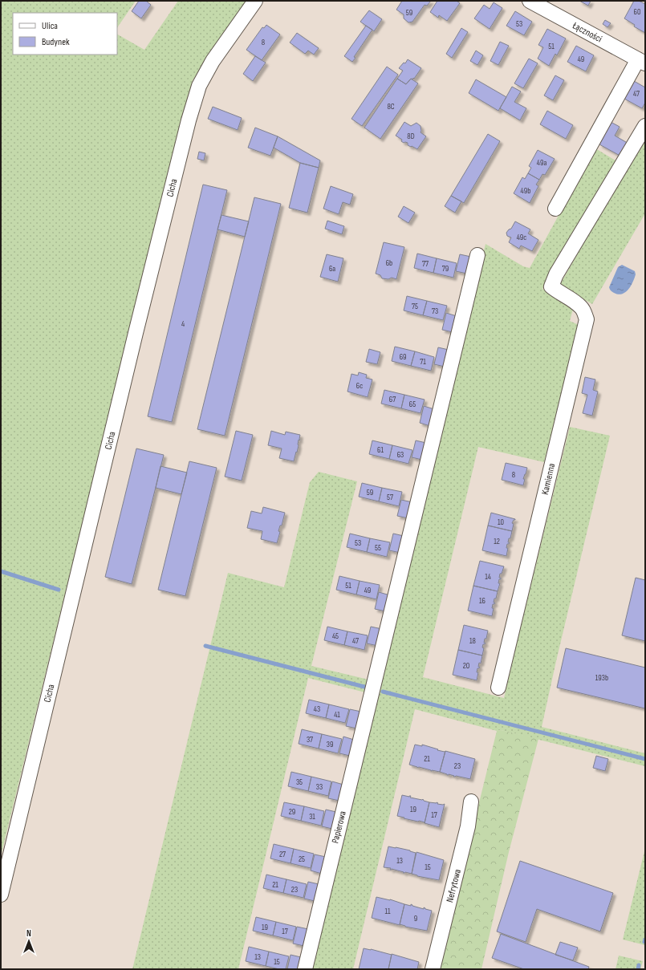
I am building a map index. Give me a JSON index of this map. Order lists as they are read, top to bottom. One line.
{"streets":{"street":["Łączności","Cicha","Kamienna","Papierowa","Nefrytowa"]},"house_numbers":["60","59","53","8","51","49","47","8C","8D","49a","49b","49c","6b","77","6a","79","75","73","4","69","71","6c","67","65","61","63","8","59","57","10","12","53","55","14","51","49","16","45","47","18","20","193b","43","41","37","39","21","23","35","33","19","29","17","31","27","25","13","15","21","23","11","9","19","17","13","15"],"legend":["Ulica","Budynek"],"north":"top"}
